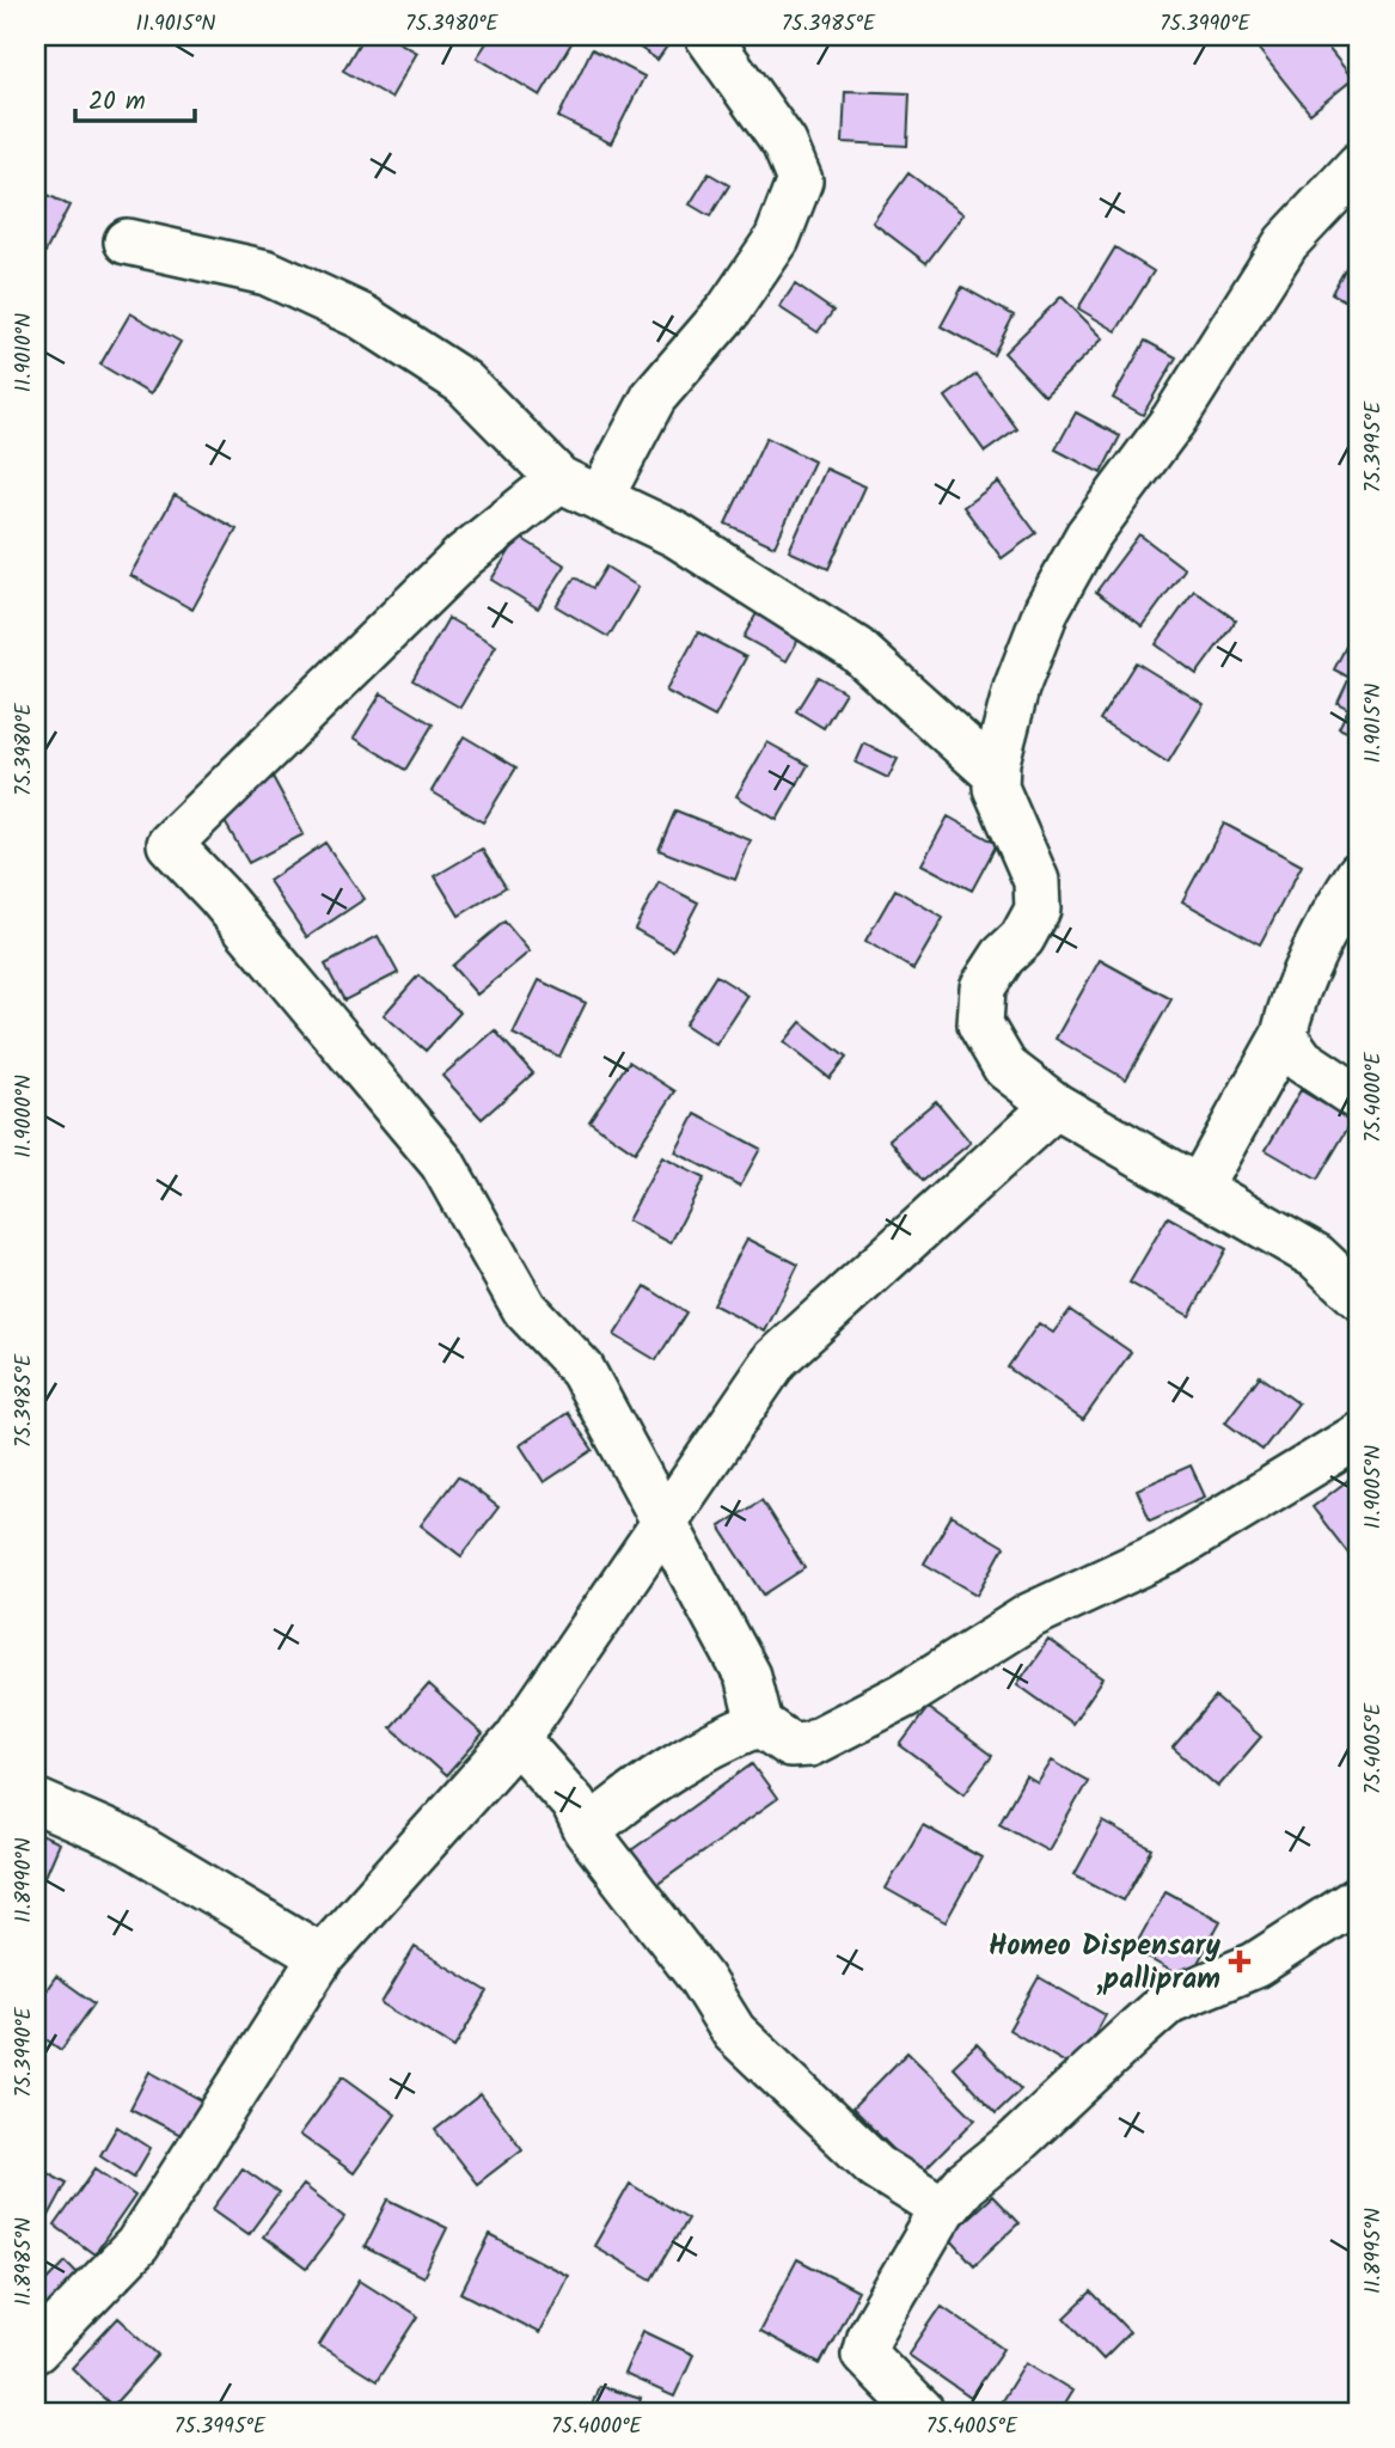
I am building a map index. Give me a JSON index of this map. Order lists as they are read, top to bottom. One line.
{"places":{"health":["Homeo Dispensary ,pallipram"]},"scale_bar":"20 m","coordinates":["11.9015°N","75.3980°E","75.3985°E","75.3990°E","11.9010°N","75.3995°E","75.4000°E","11.9000°N","11.9005°N","75.4005°E","11.8990°N","11.8995°N","11.8985°N"]}
